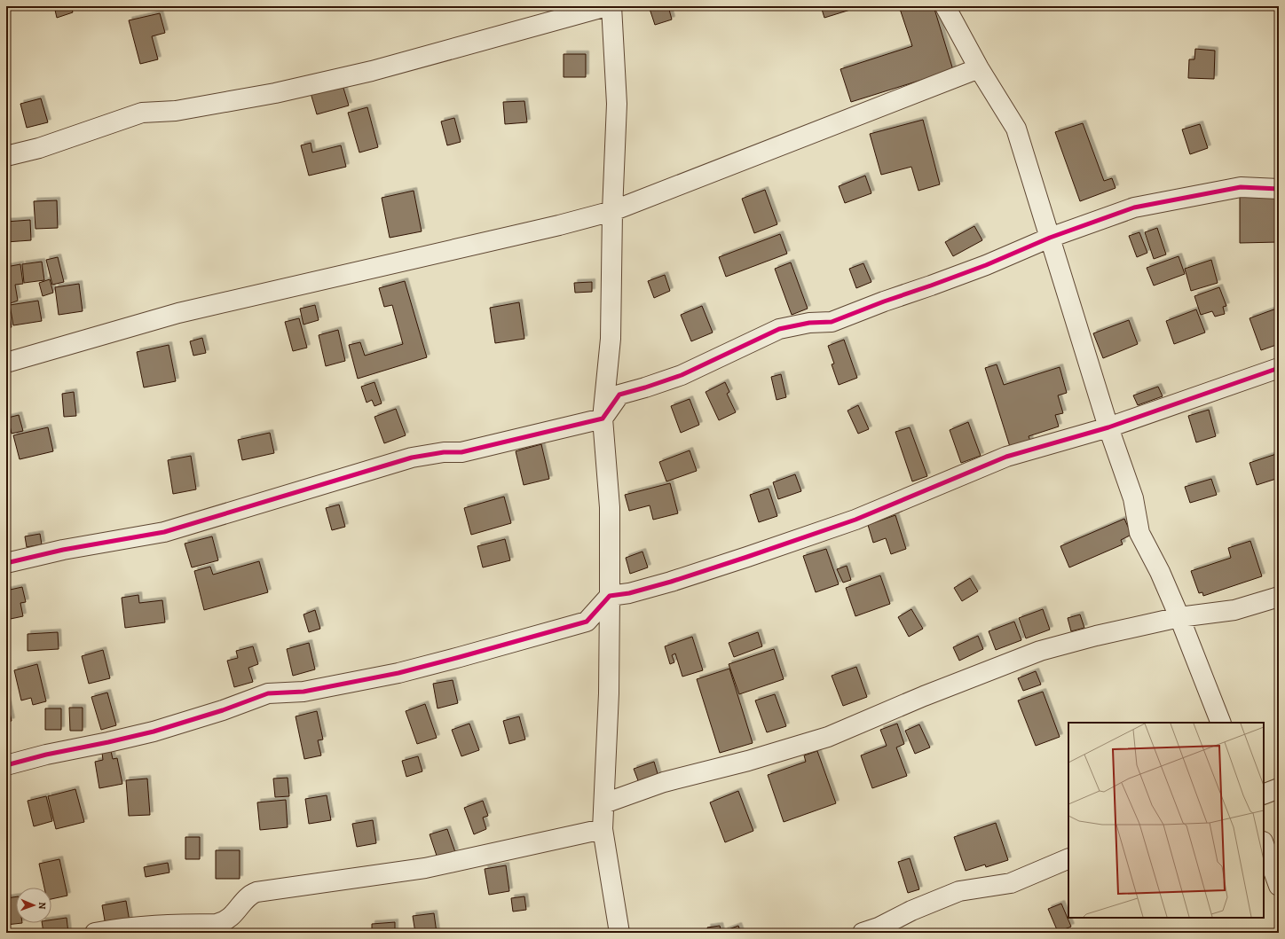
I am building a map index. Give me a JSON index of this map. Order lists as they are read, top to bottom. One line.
{"north":"right"}
